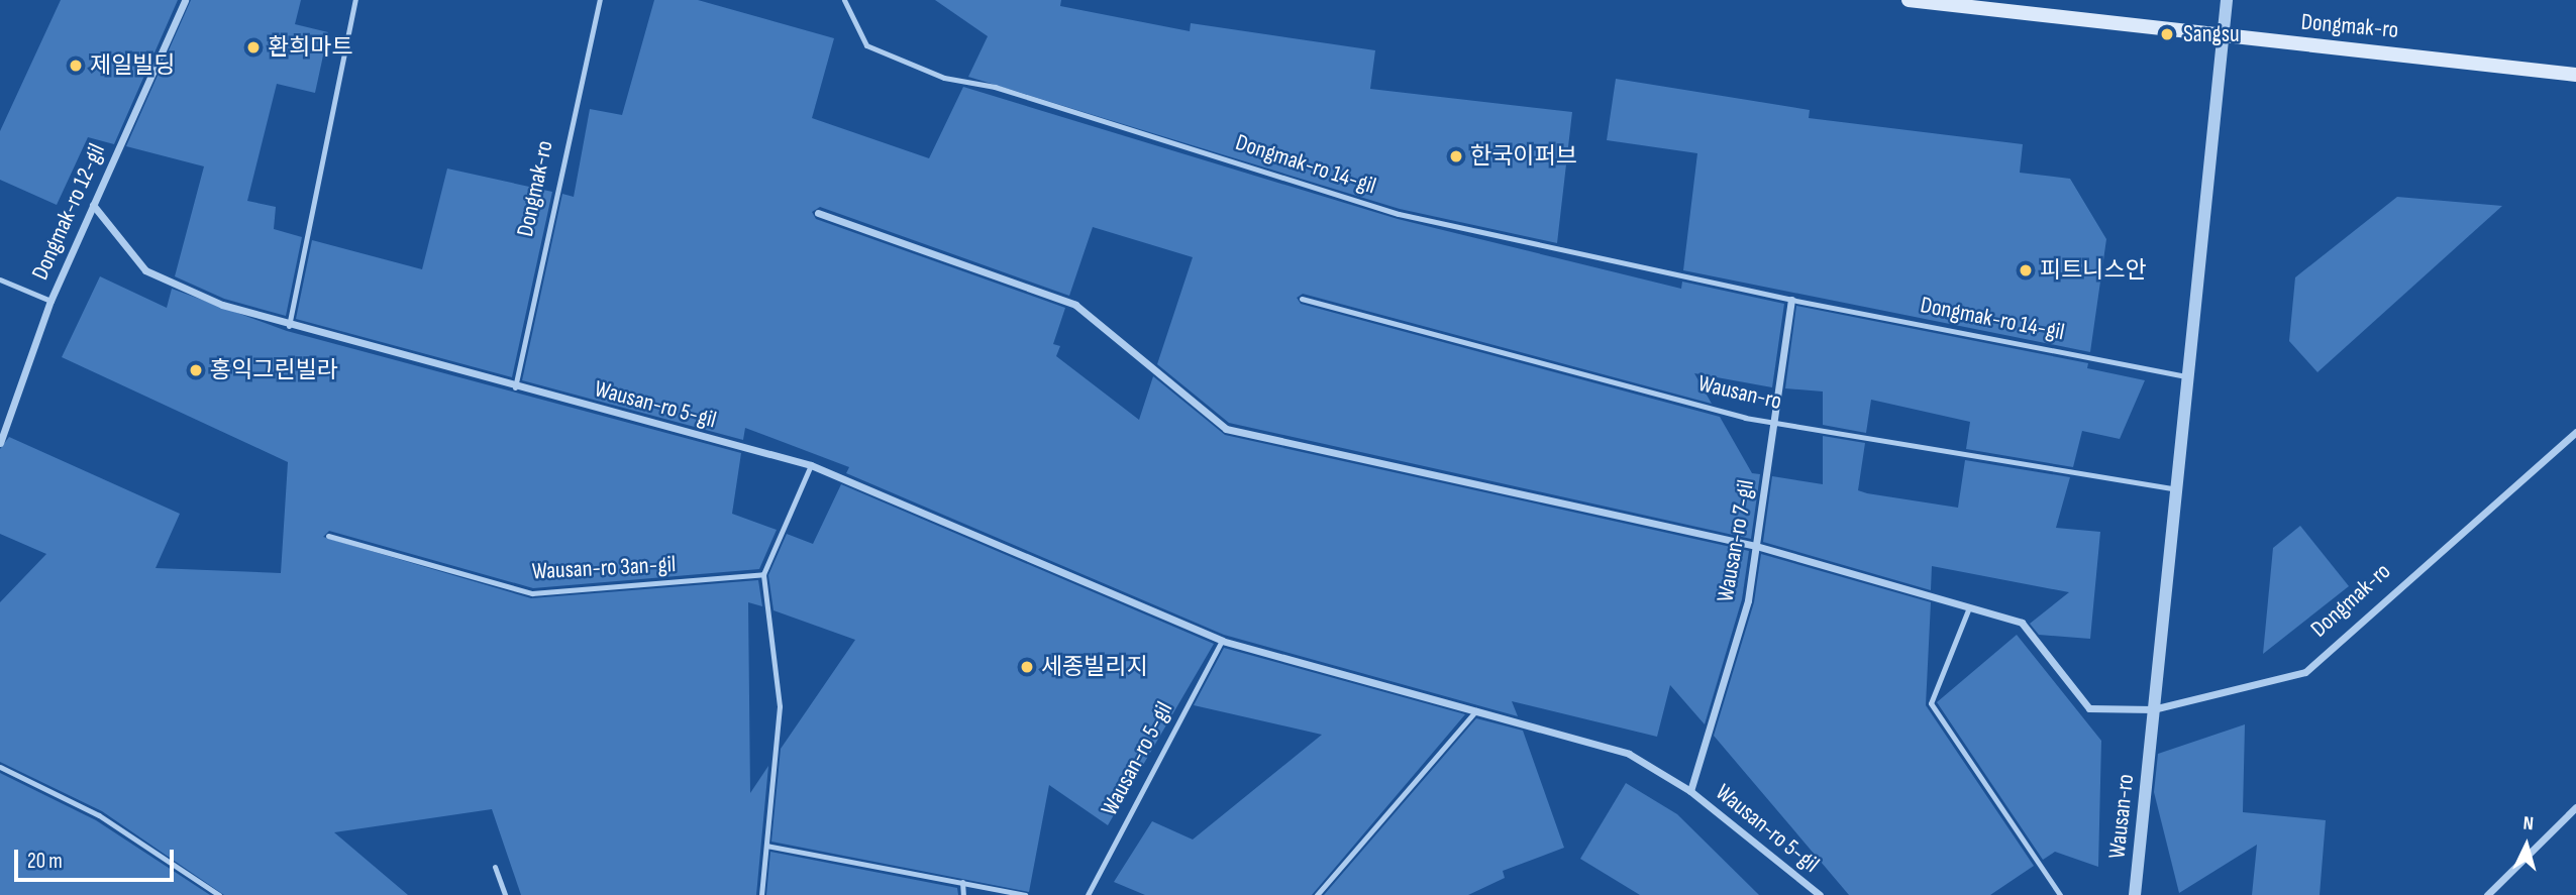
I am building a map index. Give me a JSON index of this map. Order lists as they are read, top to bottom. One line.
{"streets":{"main road":["Dongmak-ro"],"street":["Dongmak-ro 12-gil","Wausan-ro","Wausan-ro 5-gil","Wausan-ro 7-gil"],"lane":["Dongmak-ro 14-gil","Wausan-ro 3an-gil"]},"crossings":[["Dongmak-ro","Wausan-ro"],["Dongmak-ro","Wausan-ro 5-gil"],["Dongmak-ro 14-gil","Wausan-ro"],["Dongmak-ro 12-gil","Wausan-ro 5-gil"],["Wausan-ro","Wausan-ro 7-gil"],["Wausan-ro 5-gil","Wausan-ro 7-gil"]],"places":["Sangsu","환희마트","제일빌딩","한국이퍼브","피트니스안","홍익그린빌라","세종빌리지"],"scale_bar":"20 m","north":"top"}
